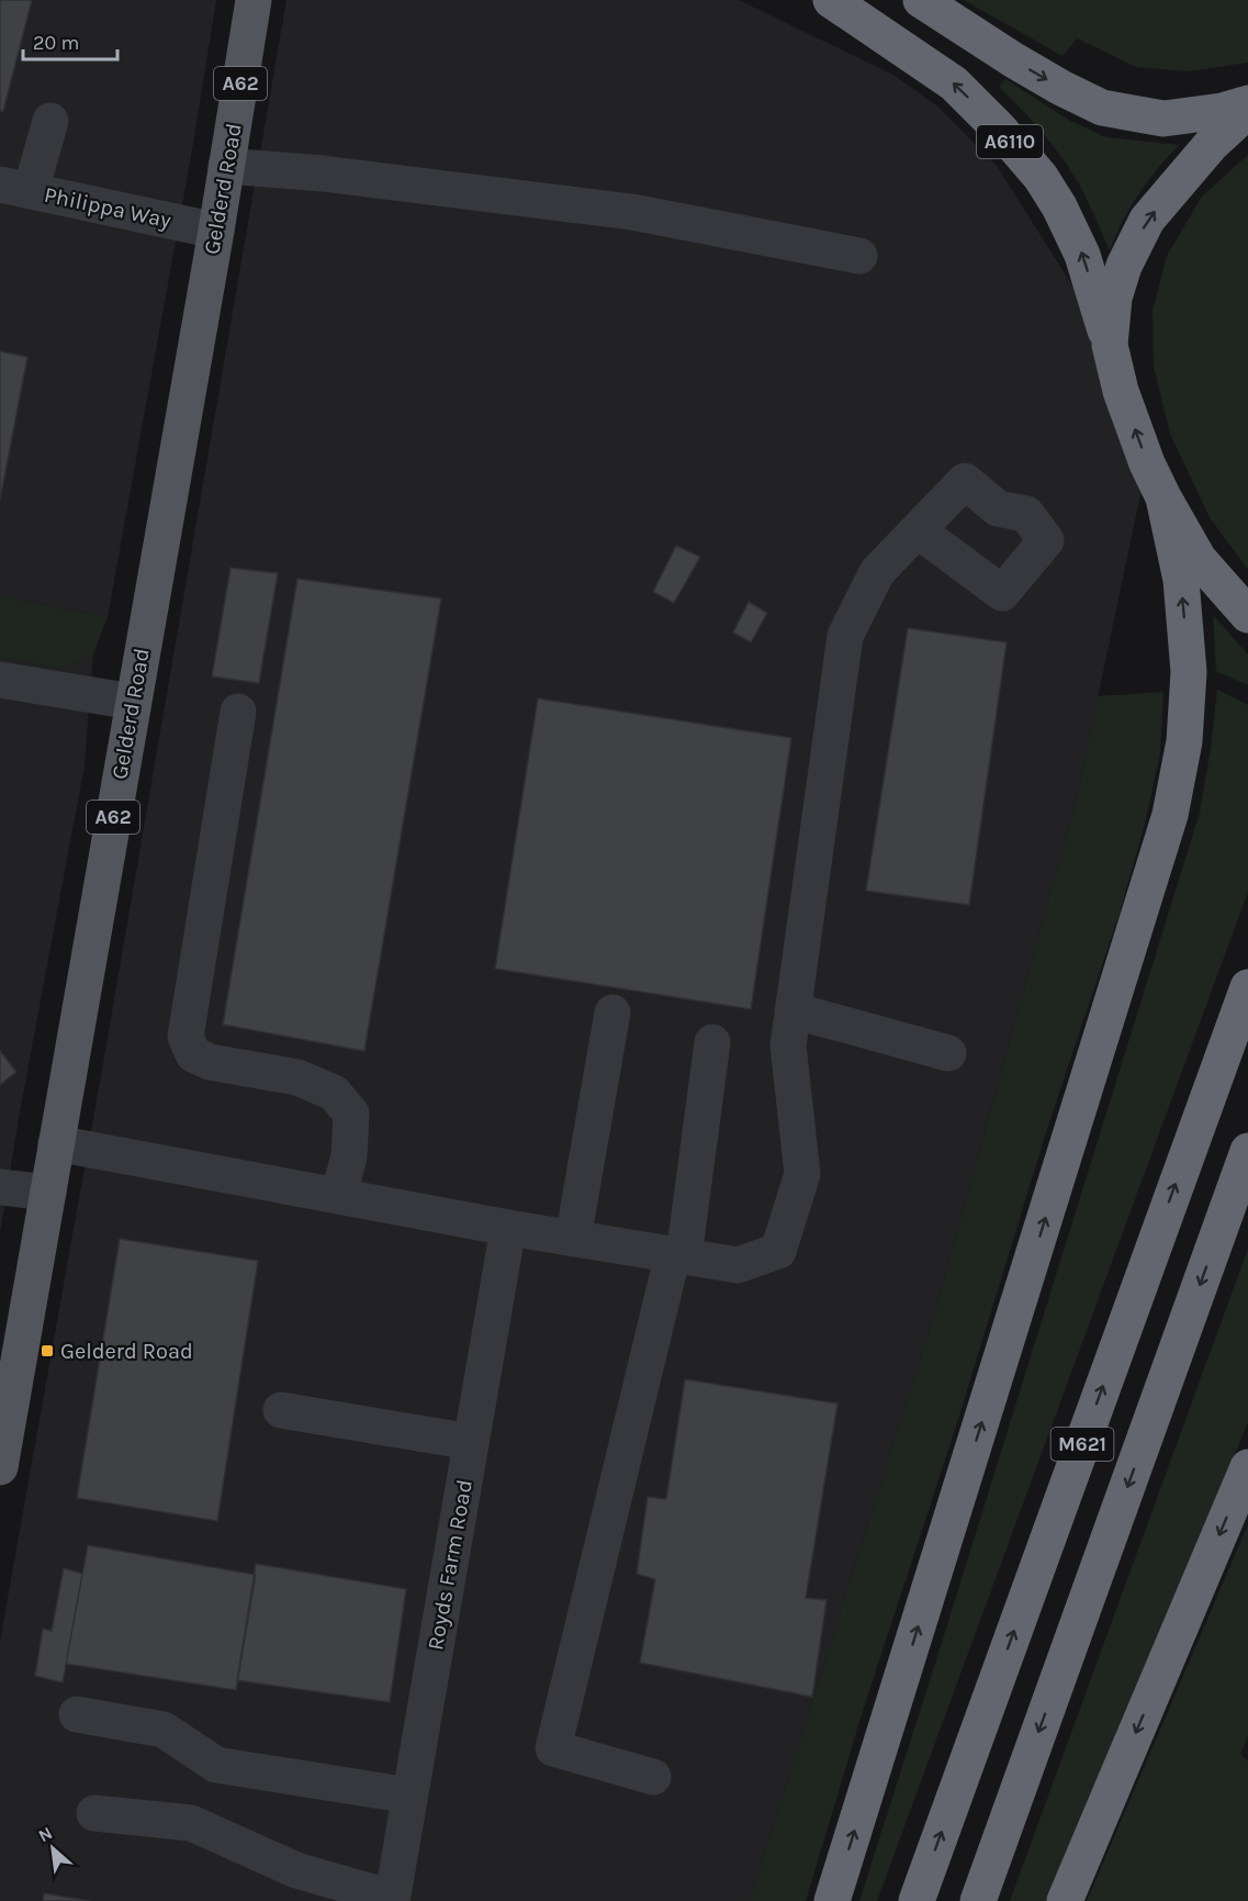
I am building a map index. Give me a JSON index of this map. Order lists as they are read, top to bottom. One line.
{"streets":{"highway":["A6110","M621"],"main road":["A62","Gelderd Road"],"street":["Philippa Way","Royds Farm Road"]},"crossings":[["Gelderd Road","Philippa Way"]],"places":{"transit":["Gelderd Road"]},"scale_bar":"20 m","north":"top left"}
